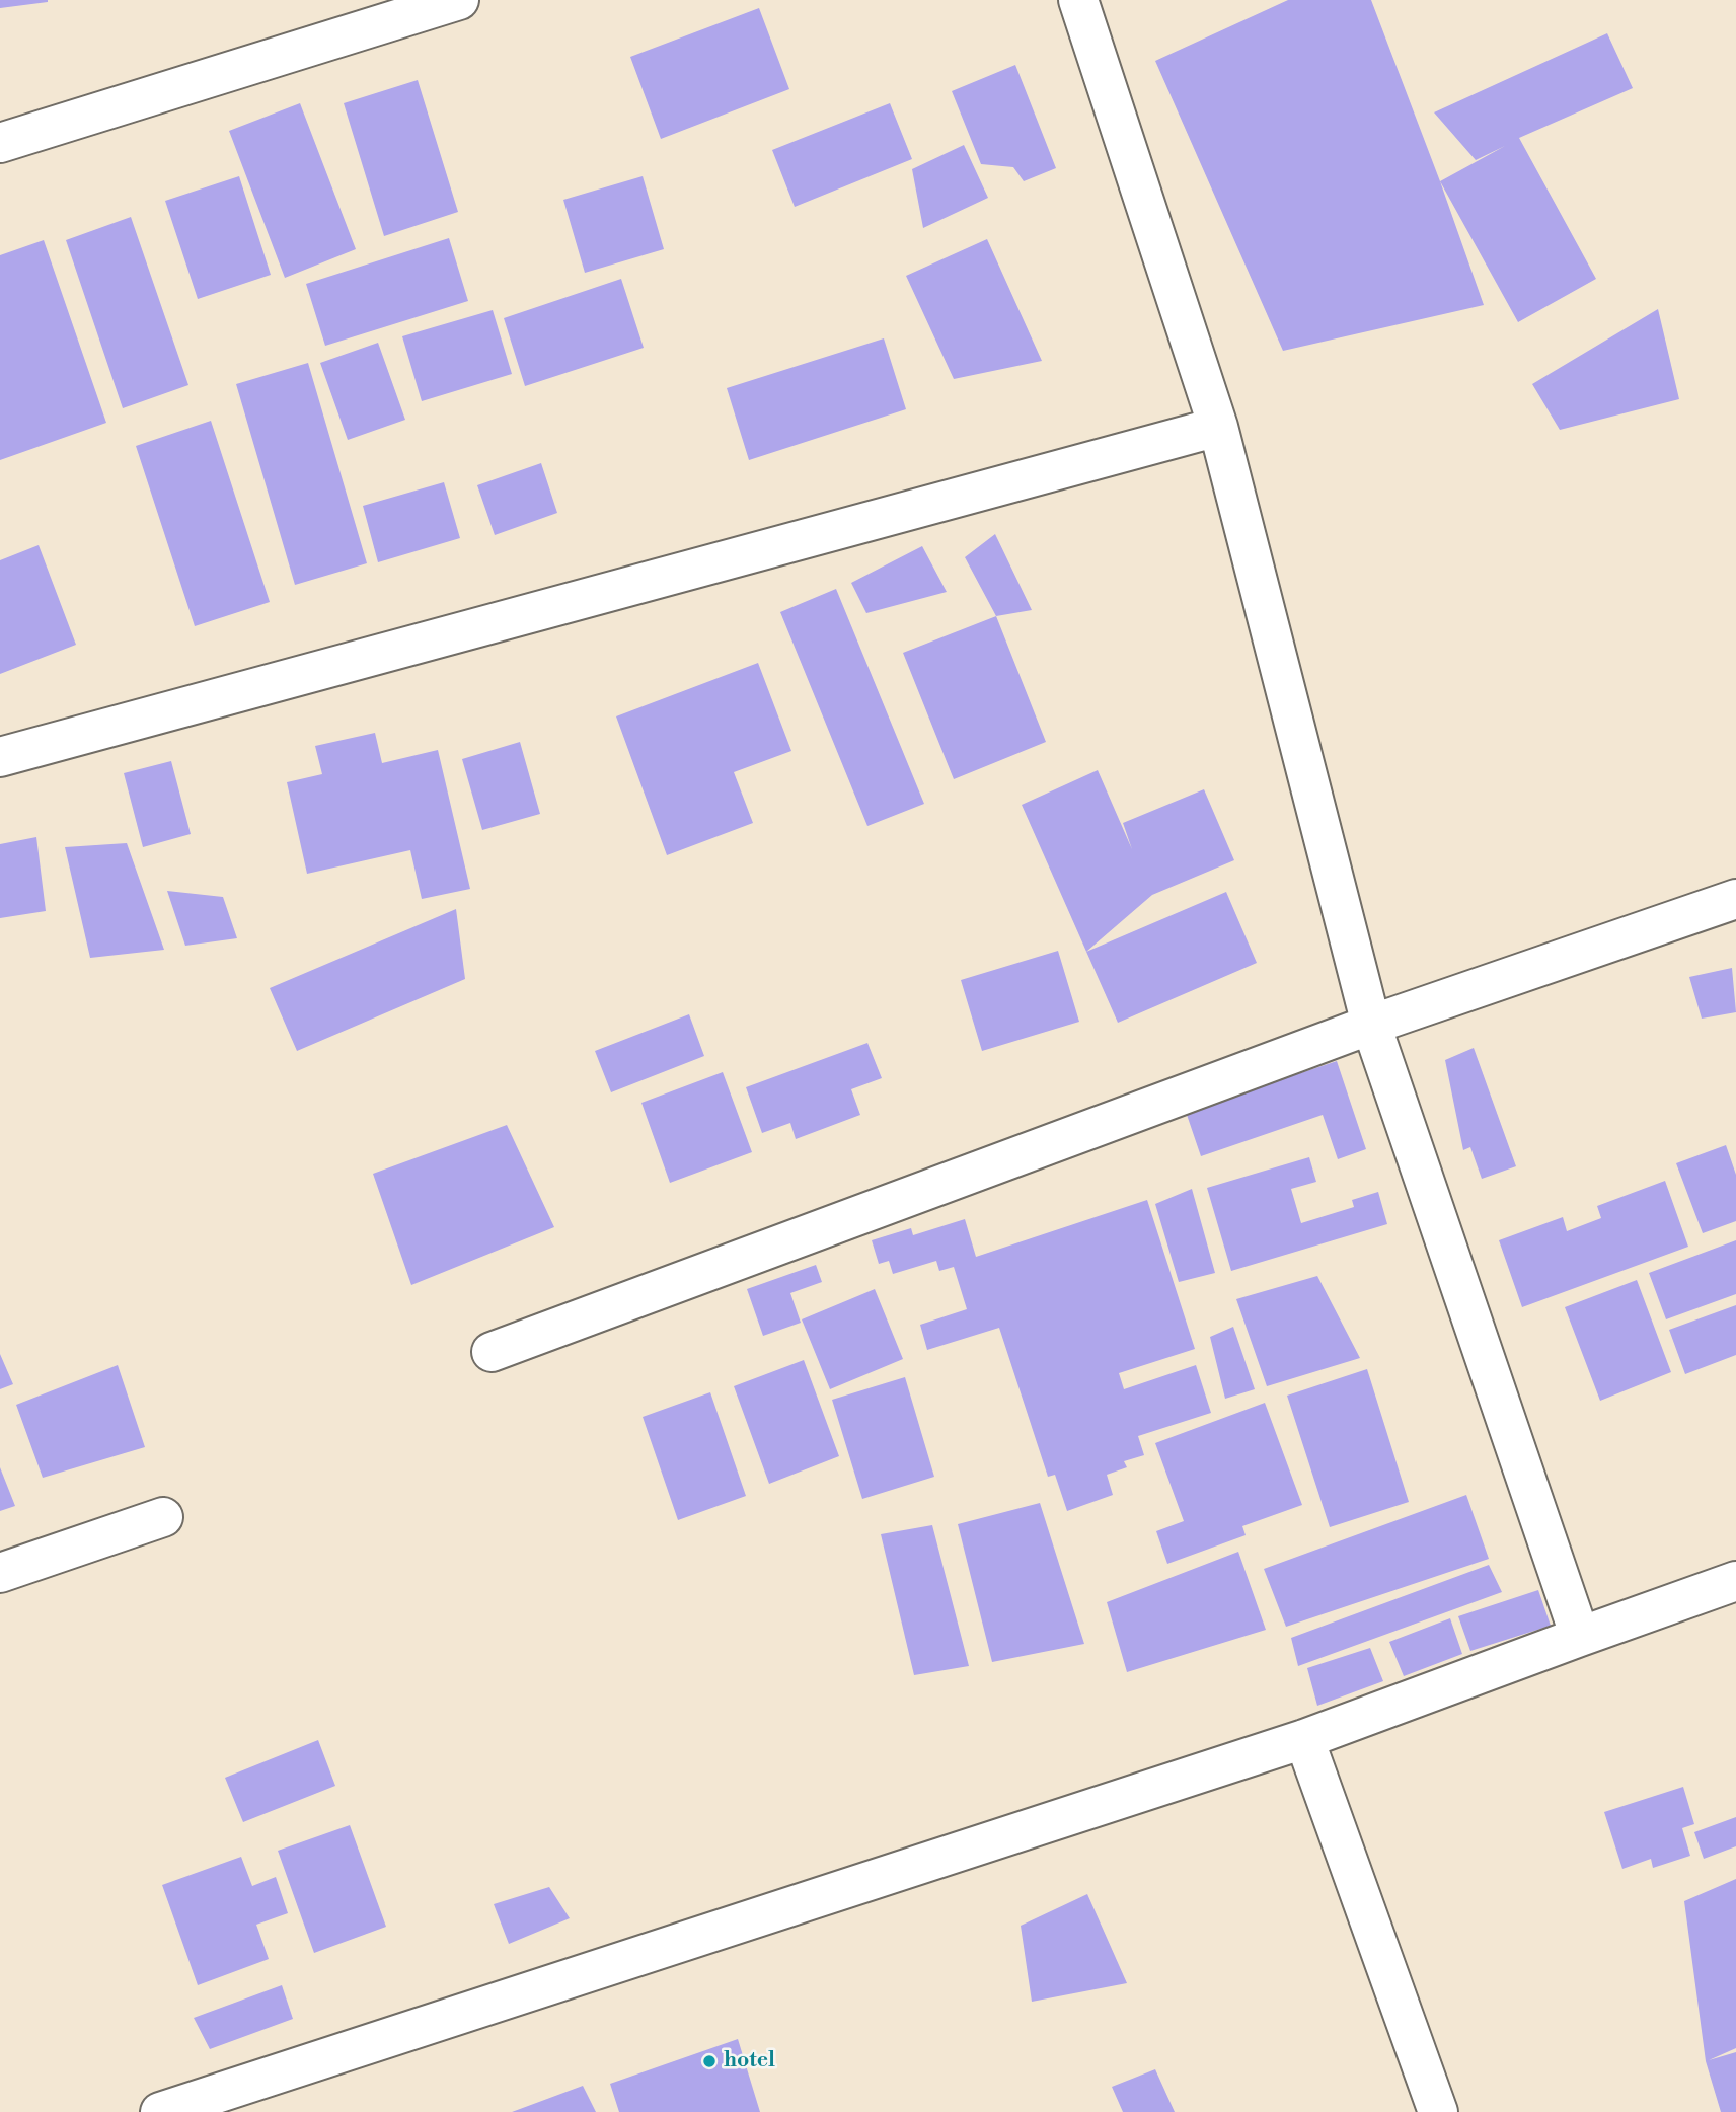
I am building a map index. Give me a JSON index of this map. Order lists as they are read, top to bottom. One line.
{"places":["hotel"]}
